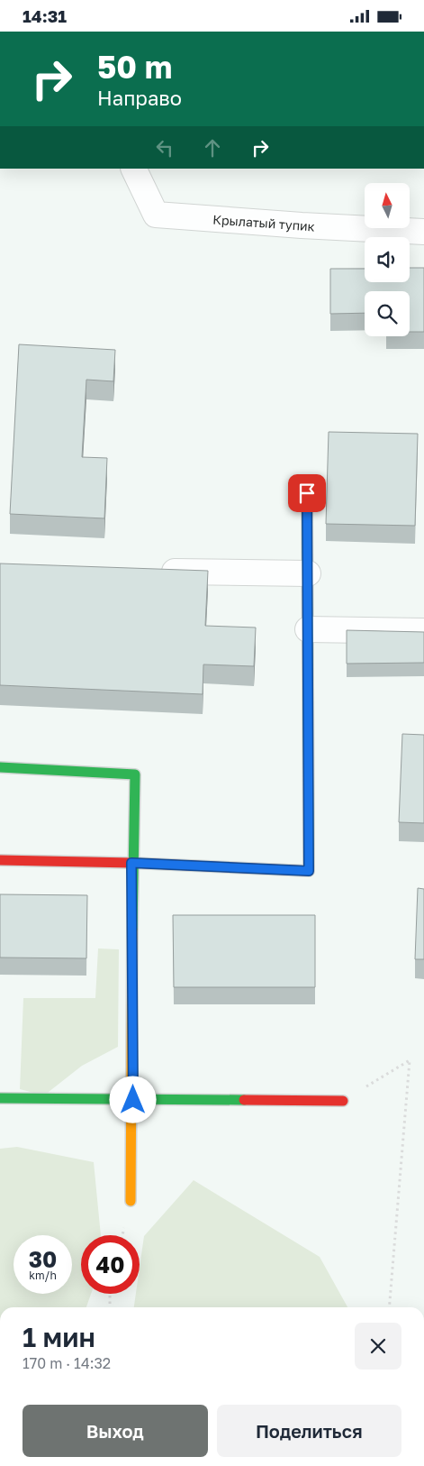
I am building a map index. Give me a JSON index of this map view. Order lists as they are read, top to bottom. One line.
{"streets":{"street":["Крылатый тупик"]},"north":"top","page":{"status":"14:31","turn":["50 m","Направо"],"speed":"30 km/h","limit":"40","heading":["1 мин","170 m · 14:32"],"buttons":["Выход","Поделиться"]}}
